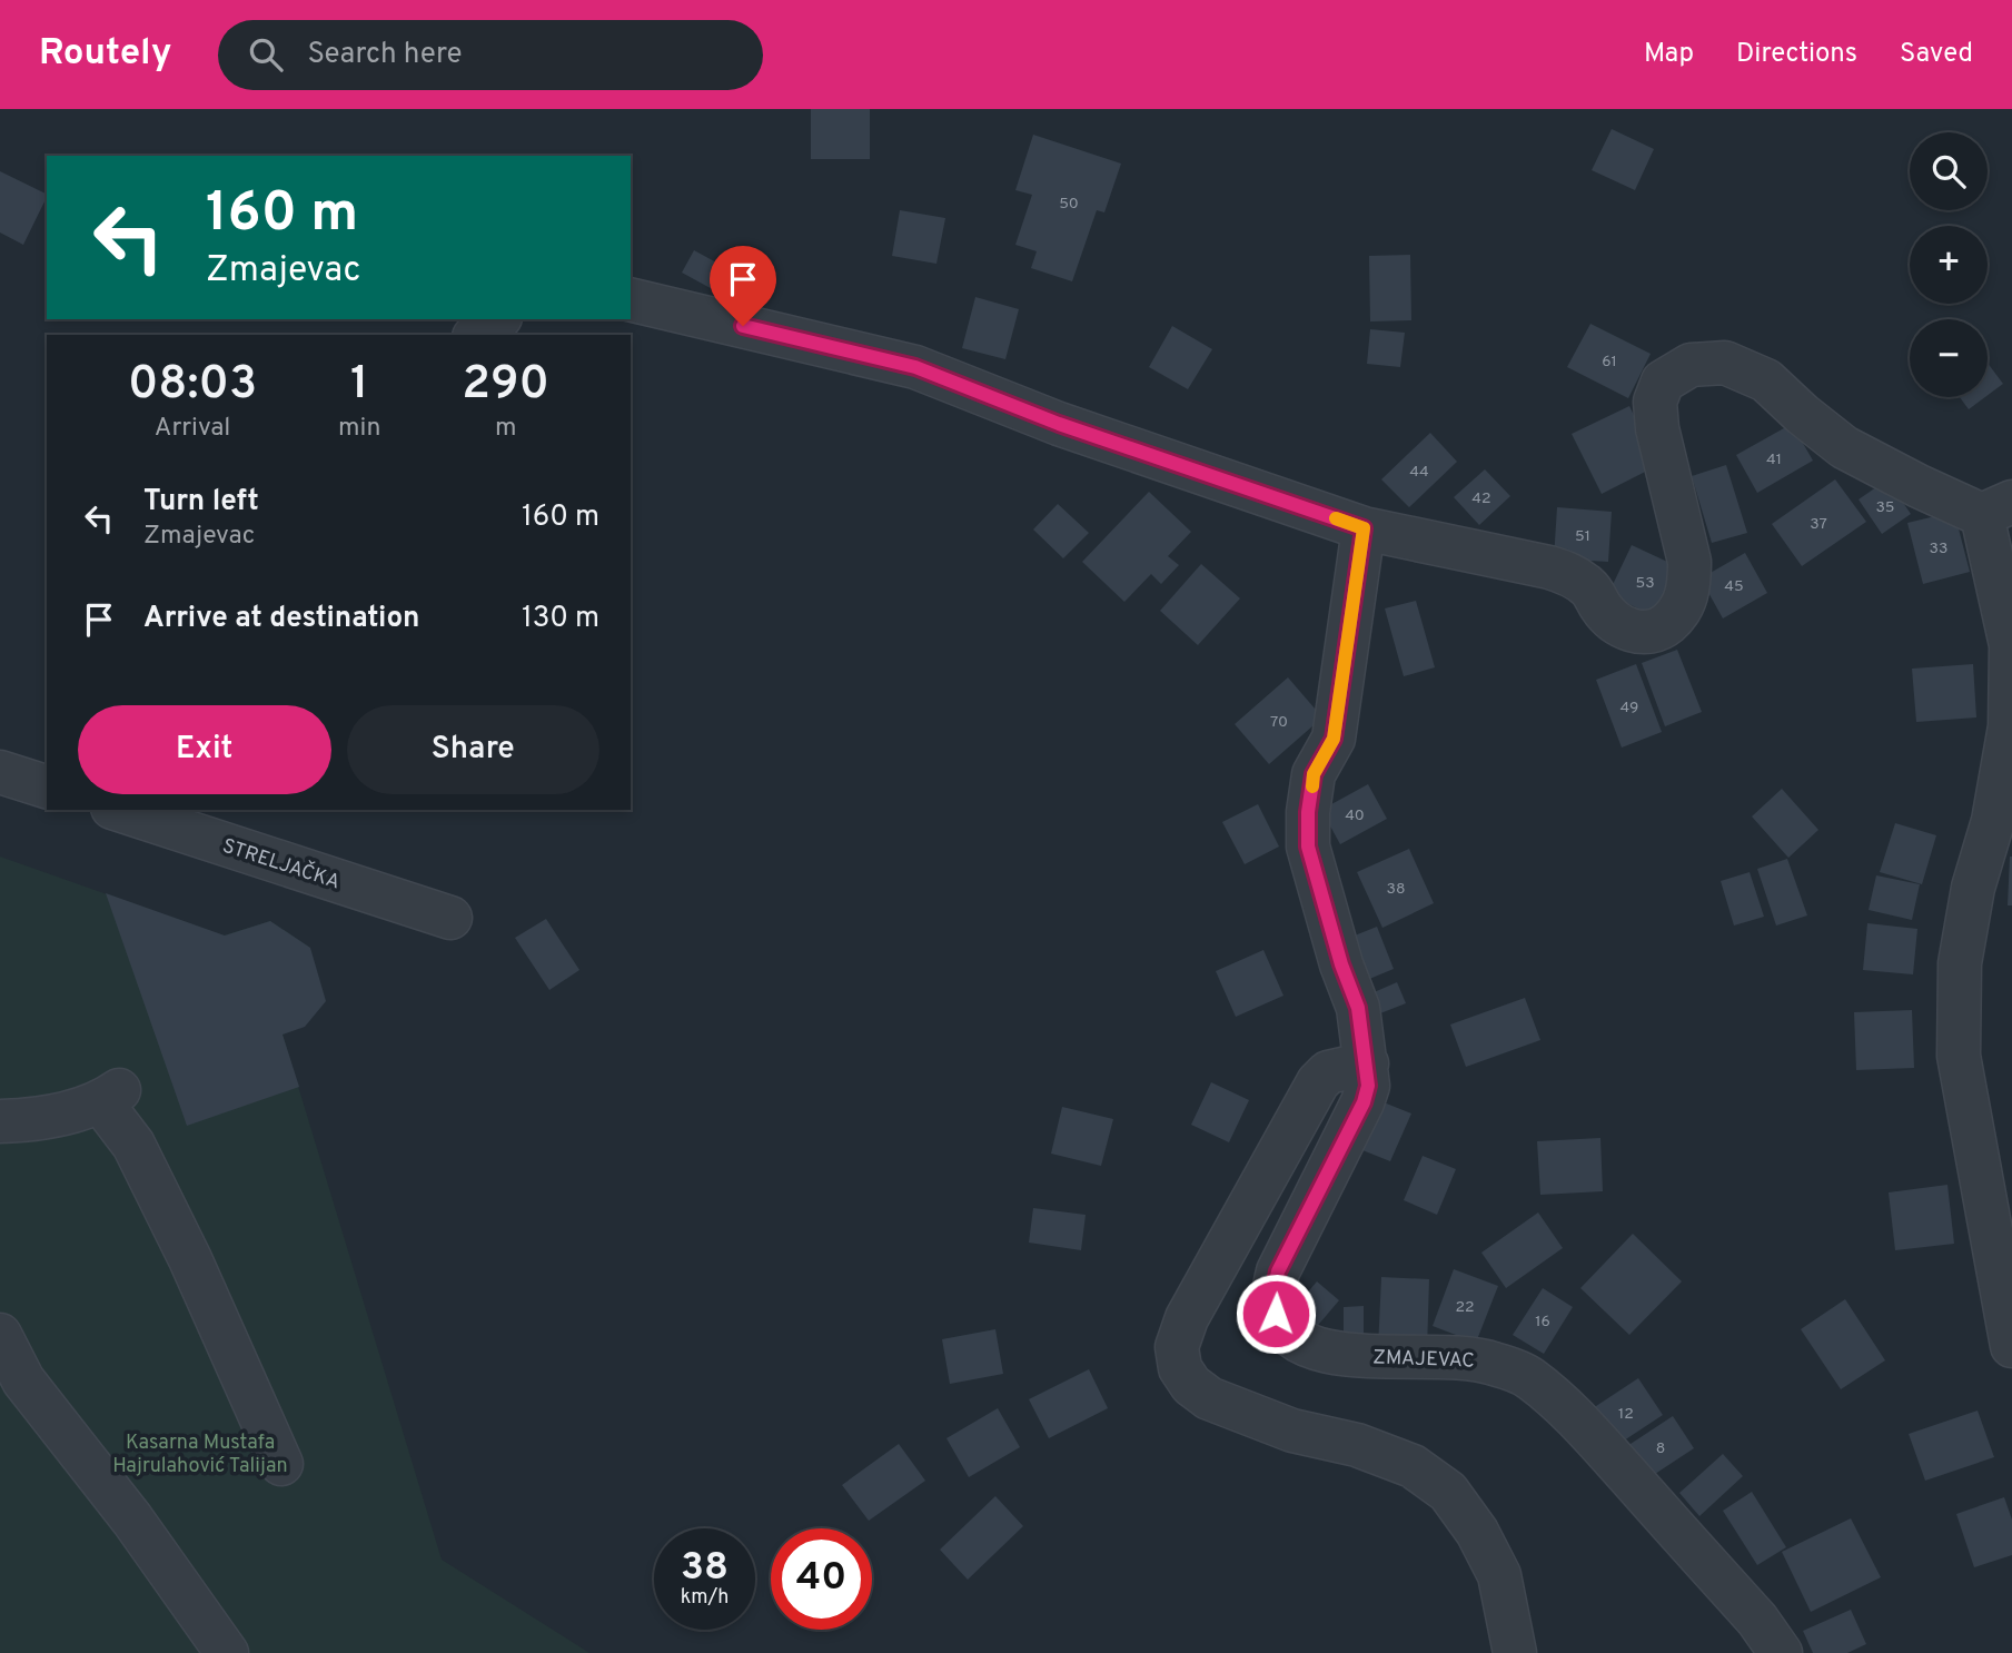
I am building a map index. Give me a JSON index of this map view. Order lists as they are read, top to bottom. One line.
{"streets":{"street":["STRELJAČKA","ZMAJEVAC"]},"parks":["Kasarna Mustafa Hajrulahović Talijan"],"house_numbers":["50","61","41","44","42","35","37","51","33","53","45","49","70","40","38","22","16","12","8"],"page":{"header":"Routely","search":"Search here","nav":["Map","Directions","Saved"],"map_buttons":["+","−"],"turn":["160 m","Zmajevac"],"eta":["08:03","Arrival","1","min","290","m"],"list":[{"name":"Turn left","note":"Zmajevac","value":"160 m"},{"name":"Arrive at destination","value":"130 m"}],"buttons":["Exit","Share"],"speed":"38 km/h","limit":"40"}}
